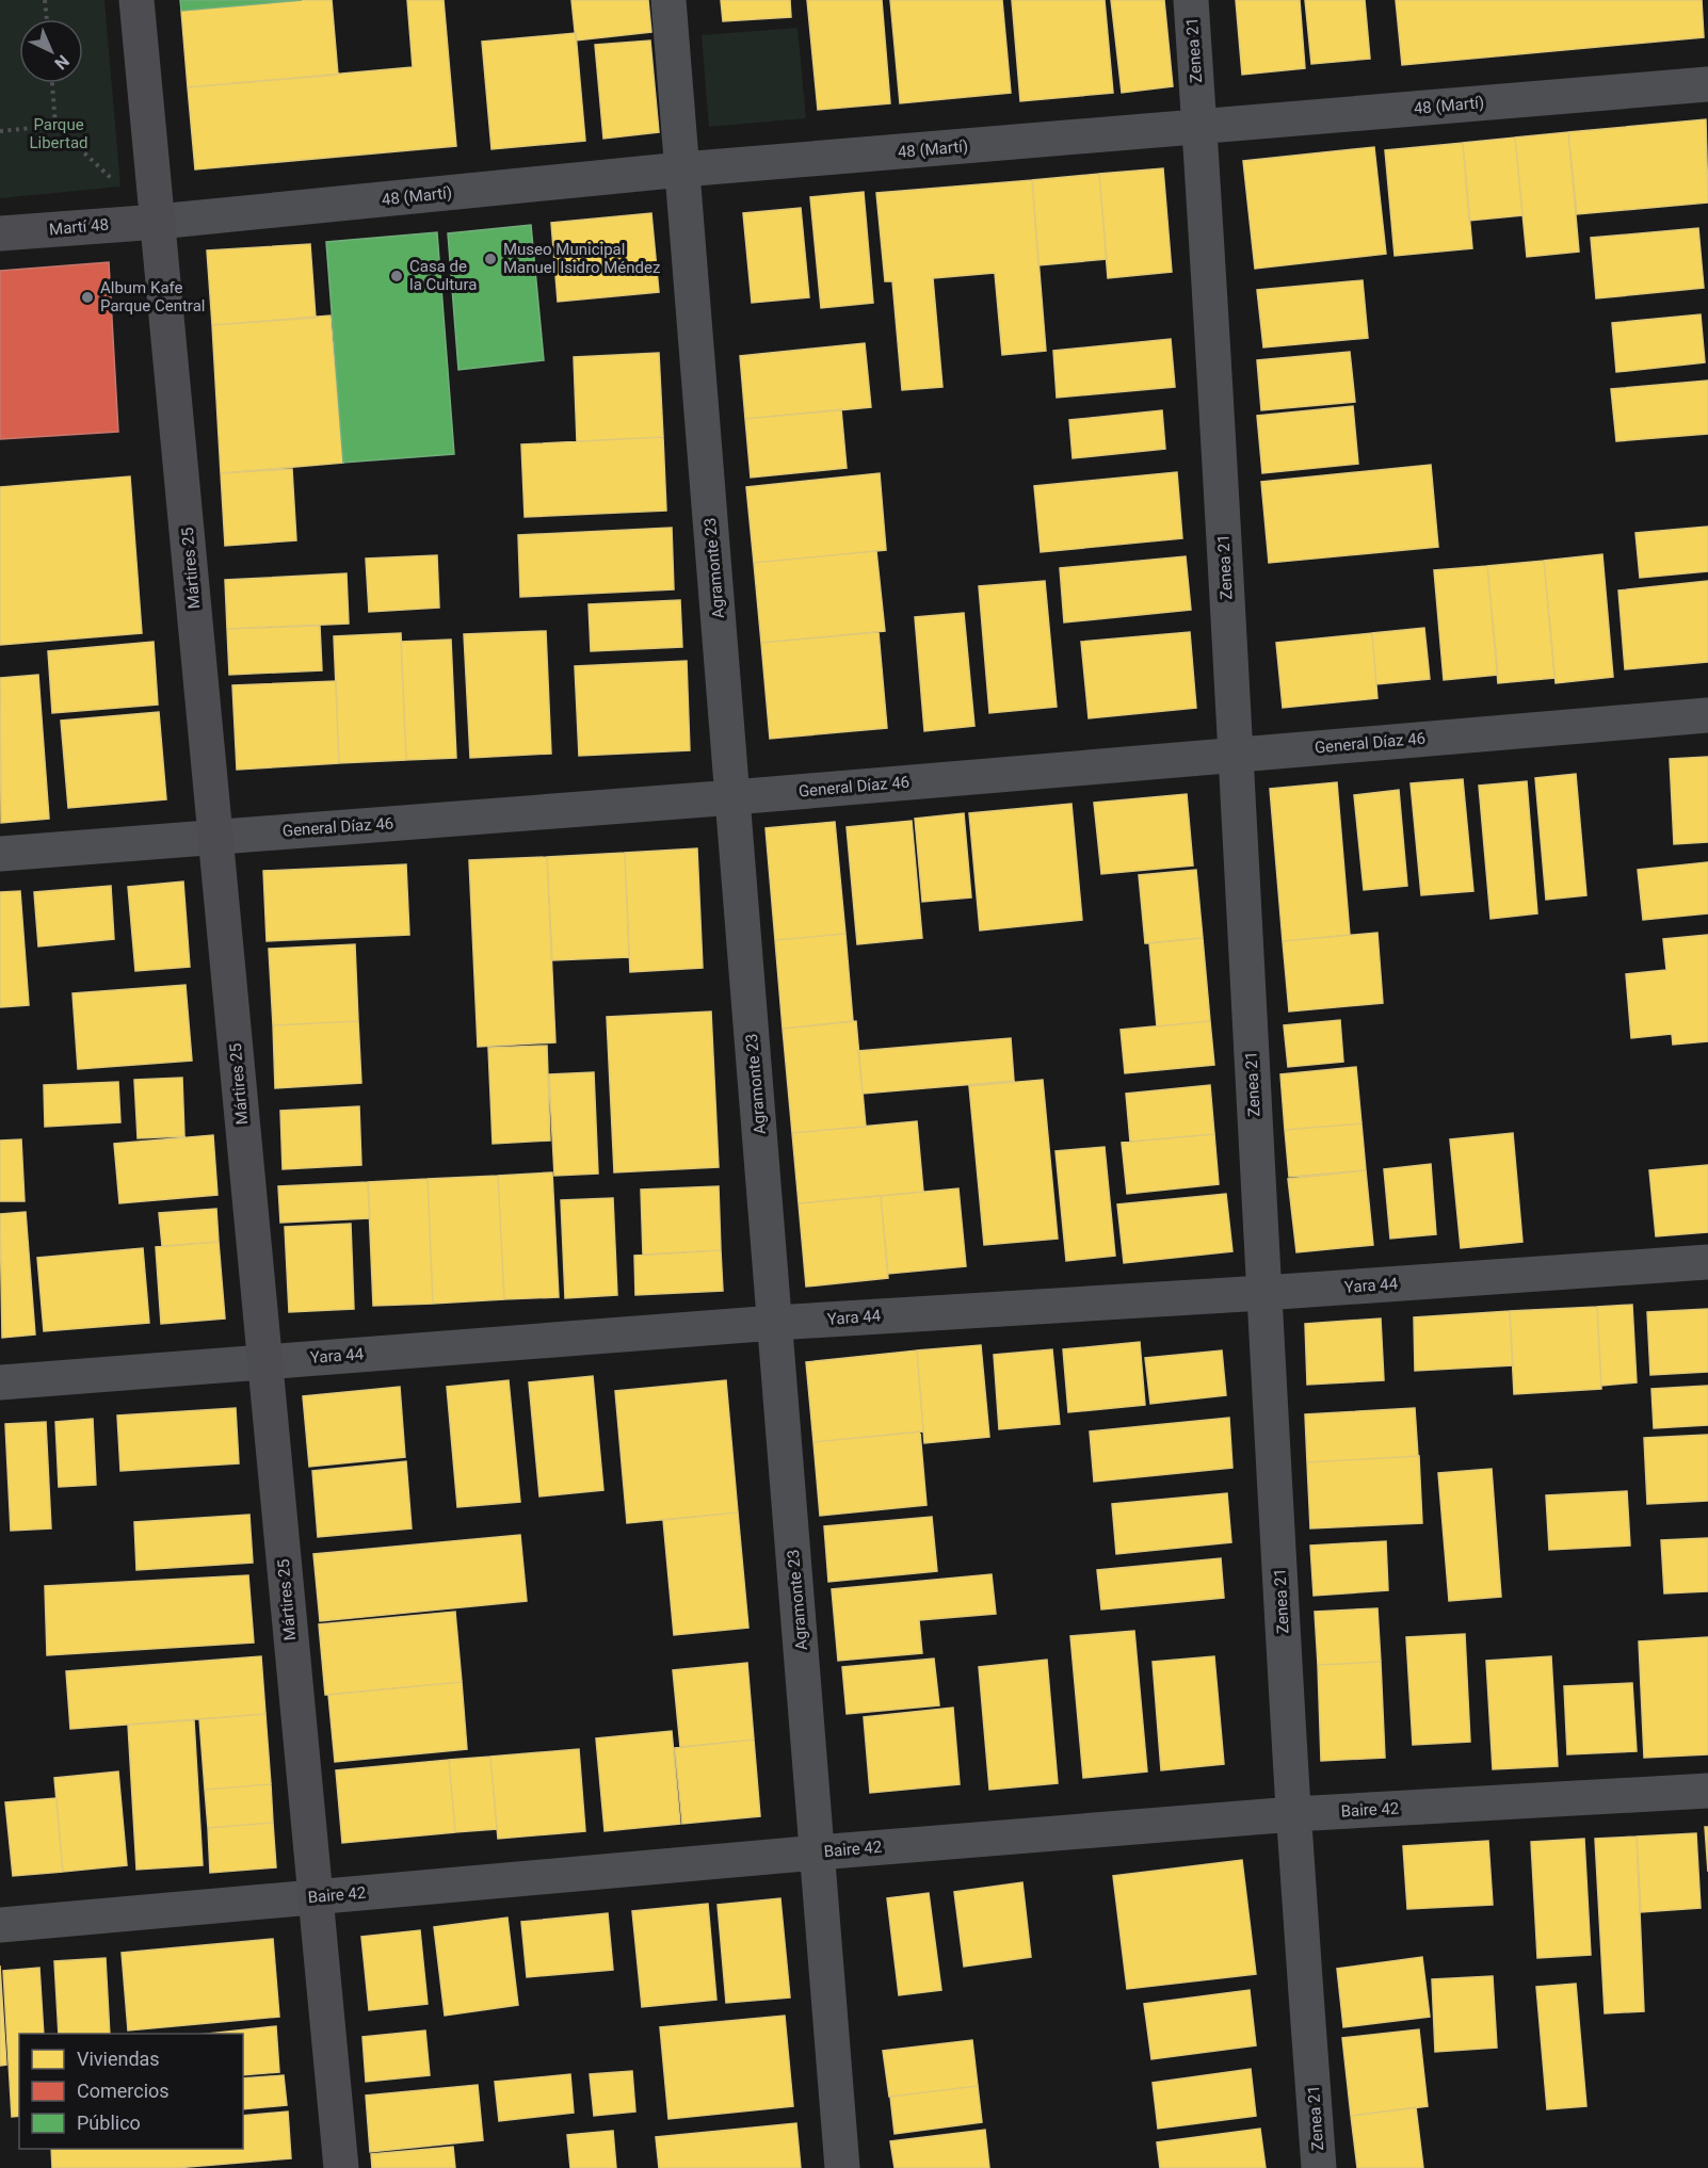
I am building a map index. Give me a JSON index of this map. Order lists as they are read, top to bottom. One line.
{"streets":{"street":["Zenea 21","48 (Martí)","Martí 48","Mártires 25","Agramonte 23","General Díaz 46","Yara 44","Baire 42"]},"crossings":[["Zenea 21","48 (Martí)"],["Zenea 21","General Díaz 46"],["Zenea 21","Yara 44"],["Zenea 21","Baire 42"],["48 (Martí)","Martí 48"],["48 (Martí)","Mártires 25"],["48 (Martí)","Agramonte 23"],["Martí 48","Mártires 25"],["Mártires 25","General Díaz 46"],["Mártires 25","Yara 44"],["Mártires 25","Baire 42"],["Agramonte 23","General Díaz 46"],["Agramonte 23","Yara 44"],["Agramonte 23","Baire 42"]],"parks":["Parque Libertad"],"places":["Museo Municipal Manuel Isidro Méndez","Casa de la Cultura","Album Kafe Parque Central"],"legend":["Viviendas","Comercios","Público"],"north":"bottom right"}
